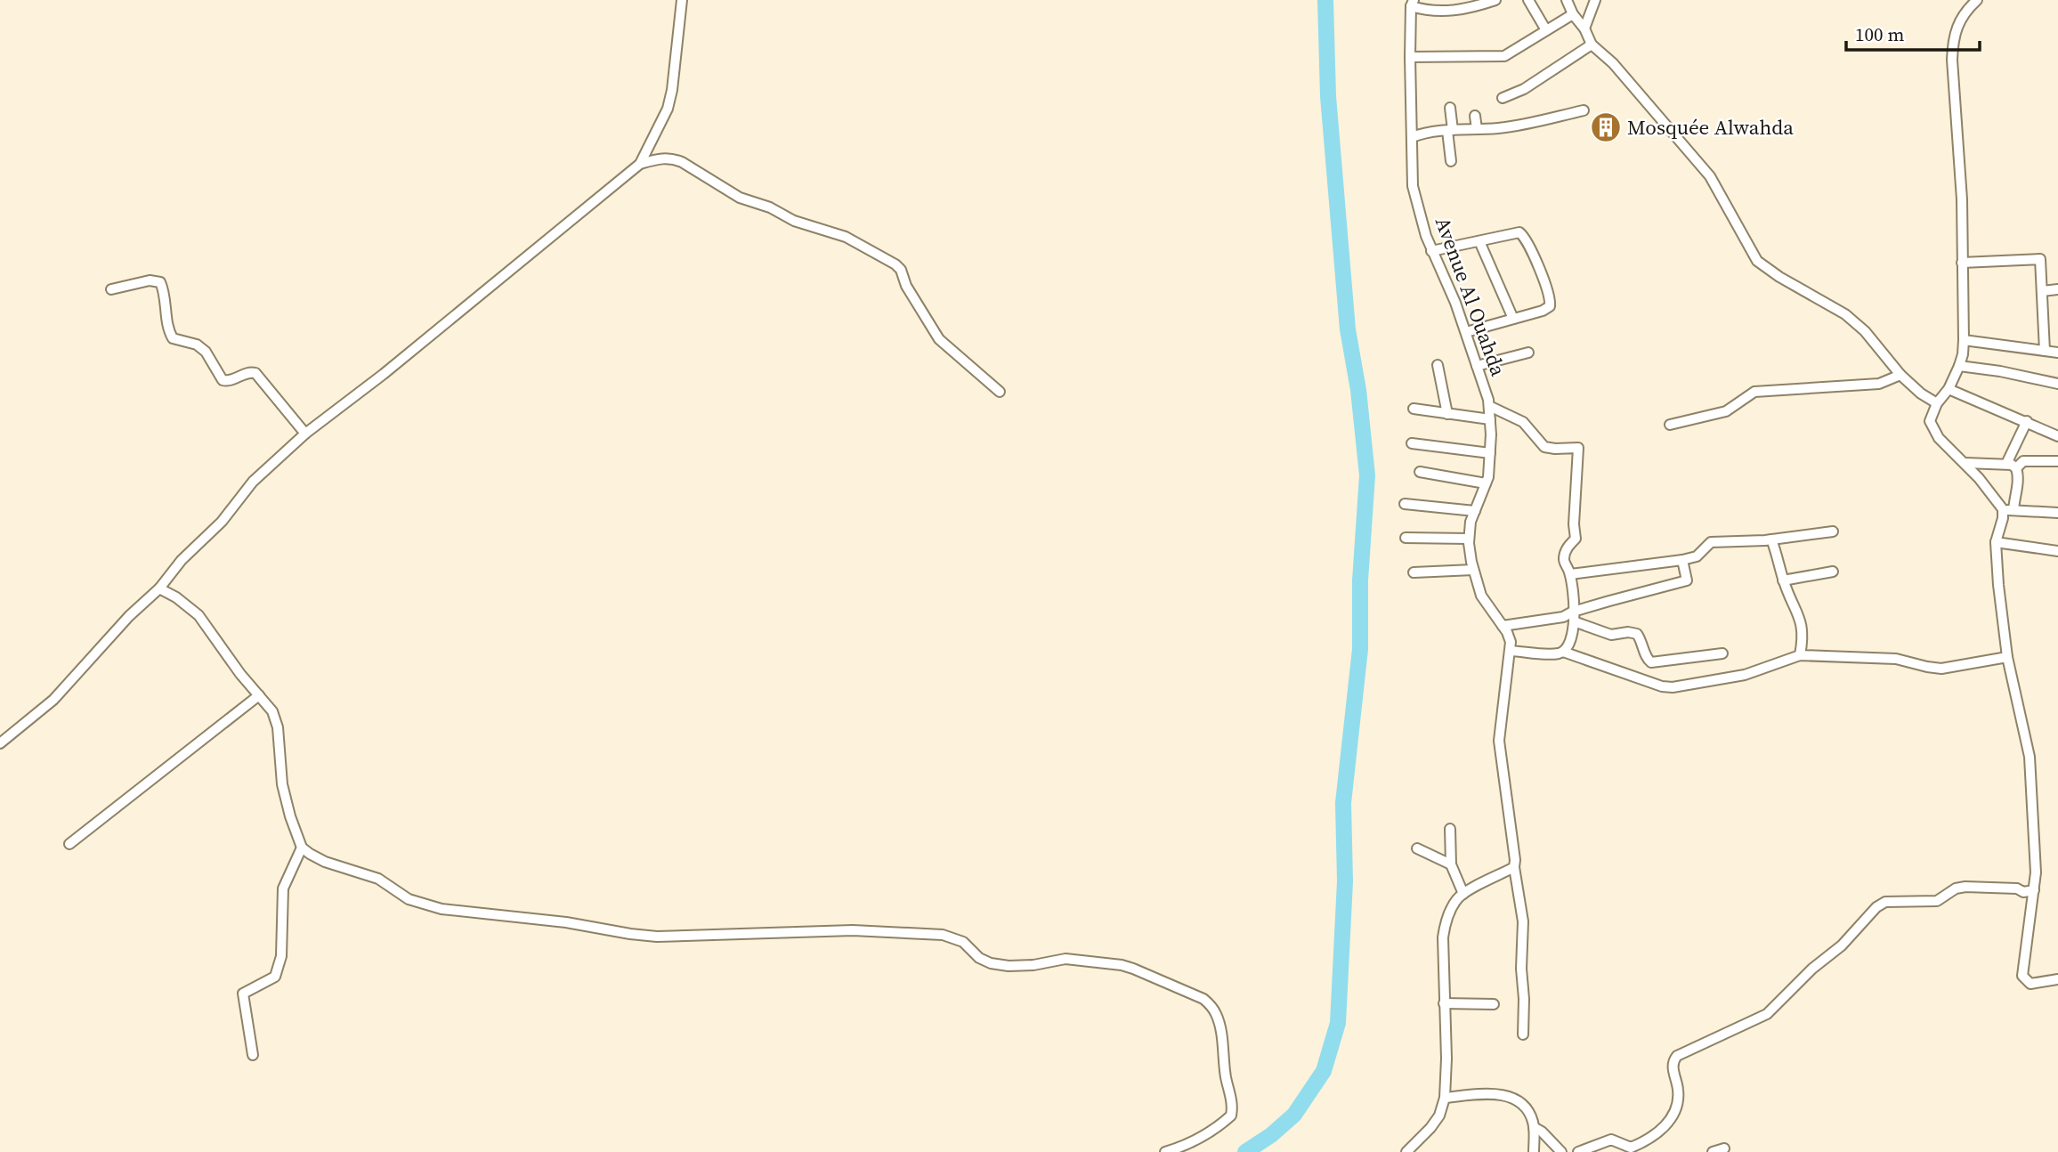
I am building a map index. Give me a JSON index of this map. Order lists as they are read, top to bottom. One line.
{"streets":{"street":["Avenue Al Ouahda"]},"places":{"building":["Mosquée Alwahda"]},"scale_bar":"100 m"}
